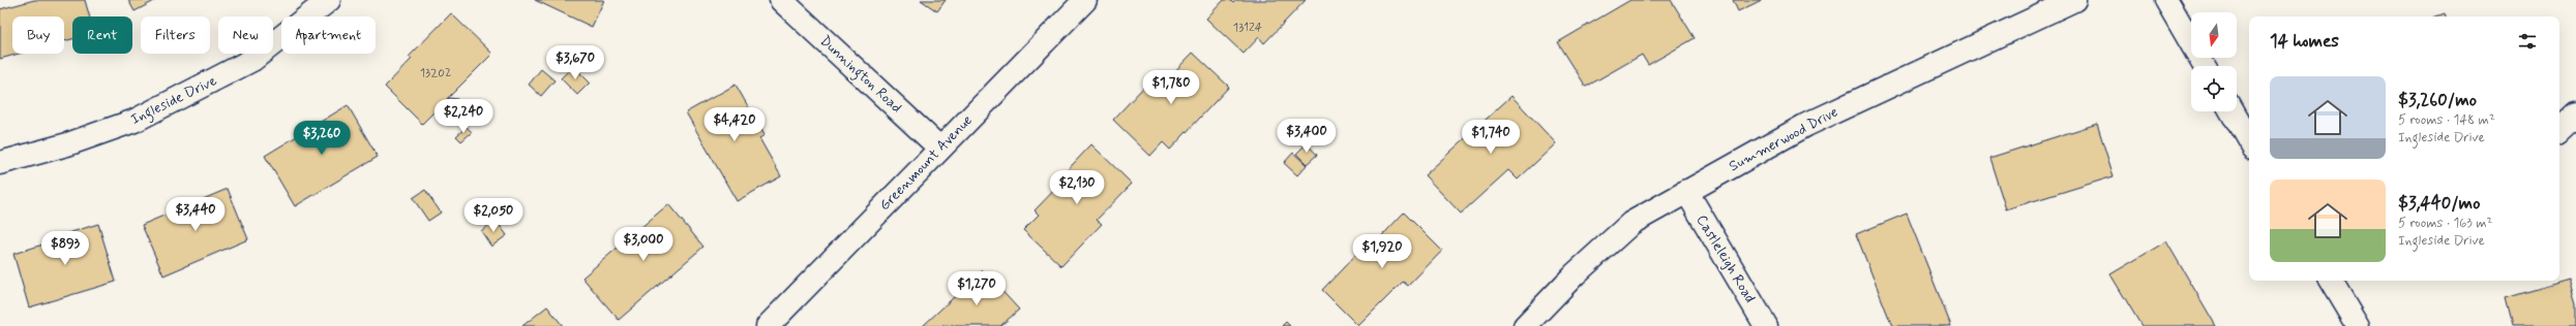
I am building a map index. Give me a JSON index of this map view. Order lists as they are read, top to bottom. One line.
{"streets":{"street":["Dunnington Road","Ingleside Drive","Summerwood Drive","Greenmount Avenue","Castleleigh Road"]},"crossings":[["Dunnington Road","Greenmount Avenue"],["Summerwood Drive","Castleleigh Road"]],"house_numbers":["13124","13202"],"north":"bottom","page":{"chip":["Buy","Rent","Filters","New","Apartment"],"heading":"14 homes","price":["$3,670","$1,780","$2,240","$4,420","$3,400","$1,740","$3,260","$2,130","$3,440","$2,050","$3,000","$893","$1,920","$1,270"],"list":[{"name":"$3,260/mo","note":"5 rooms · 148 m² · Ingleside Drive"},{"name":"$3,440/mo","note":"5 rooms · 163 m² · Ingleside Drive"}]}}
